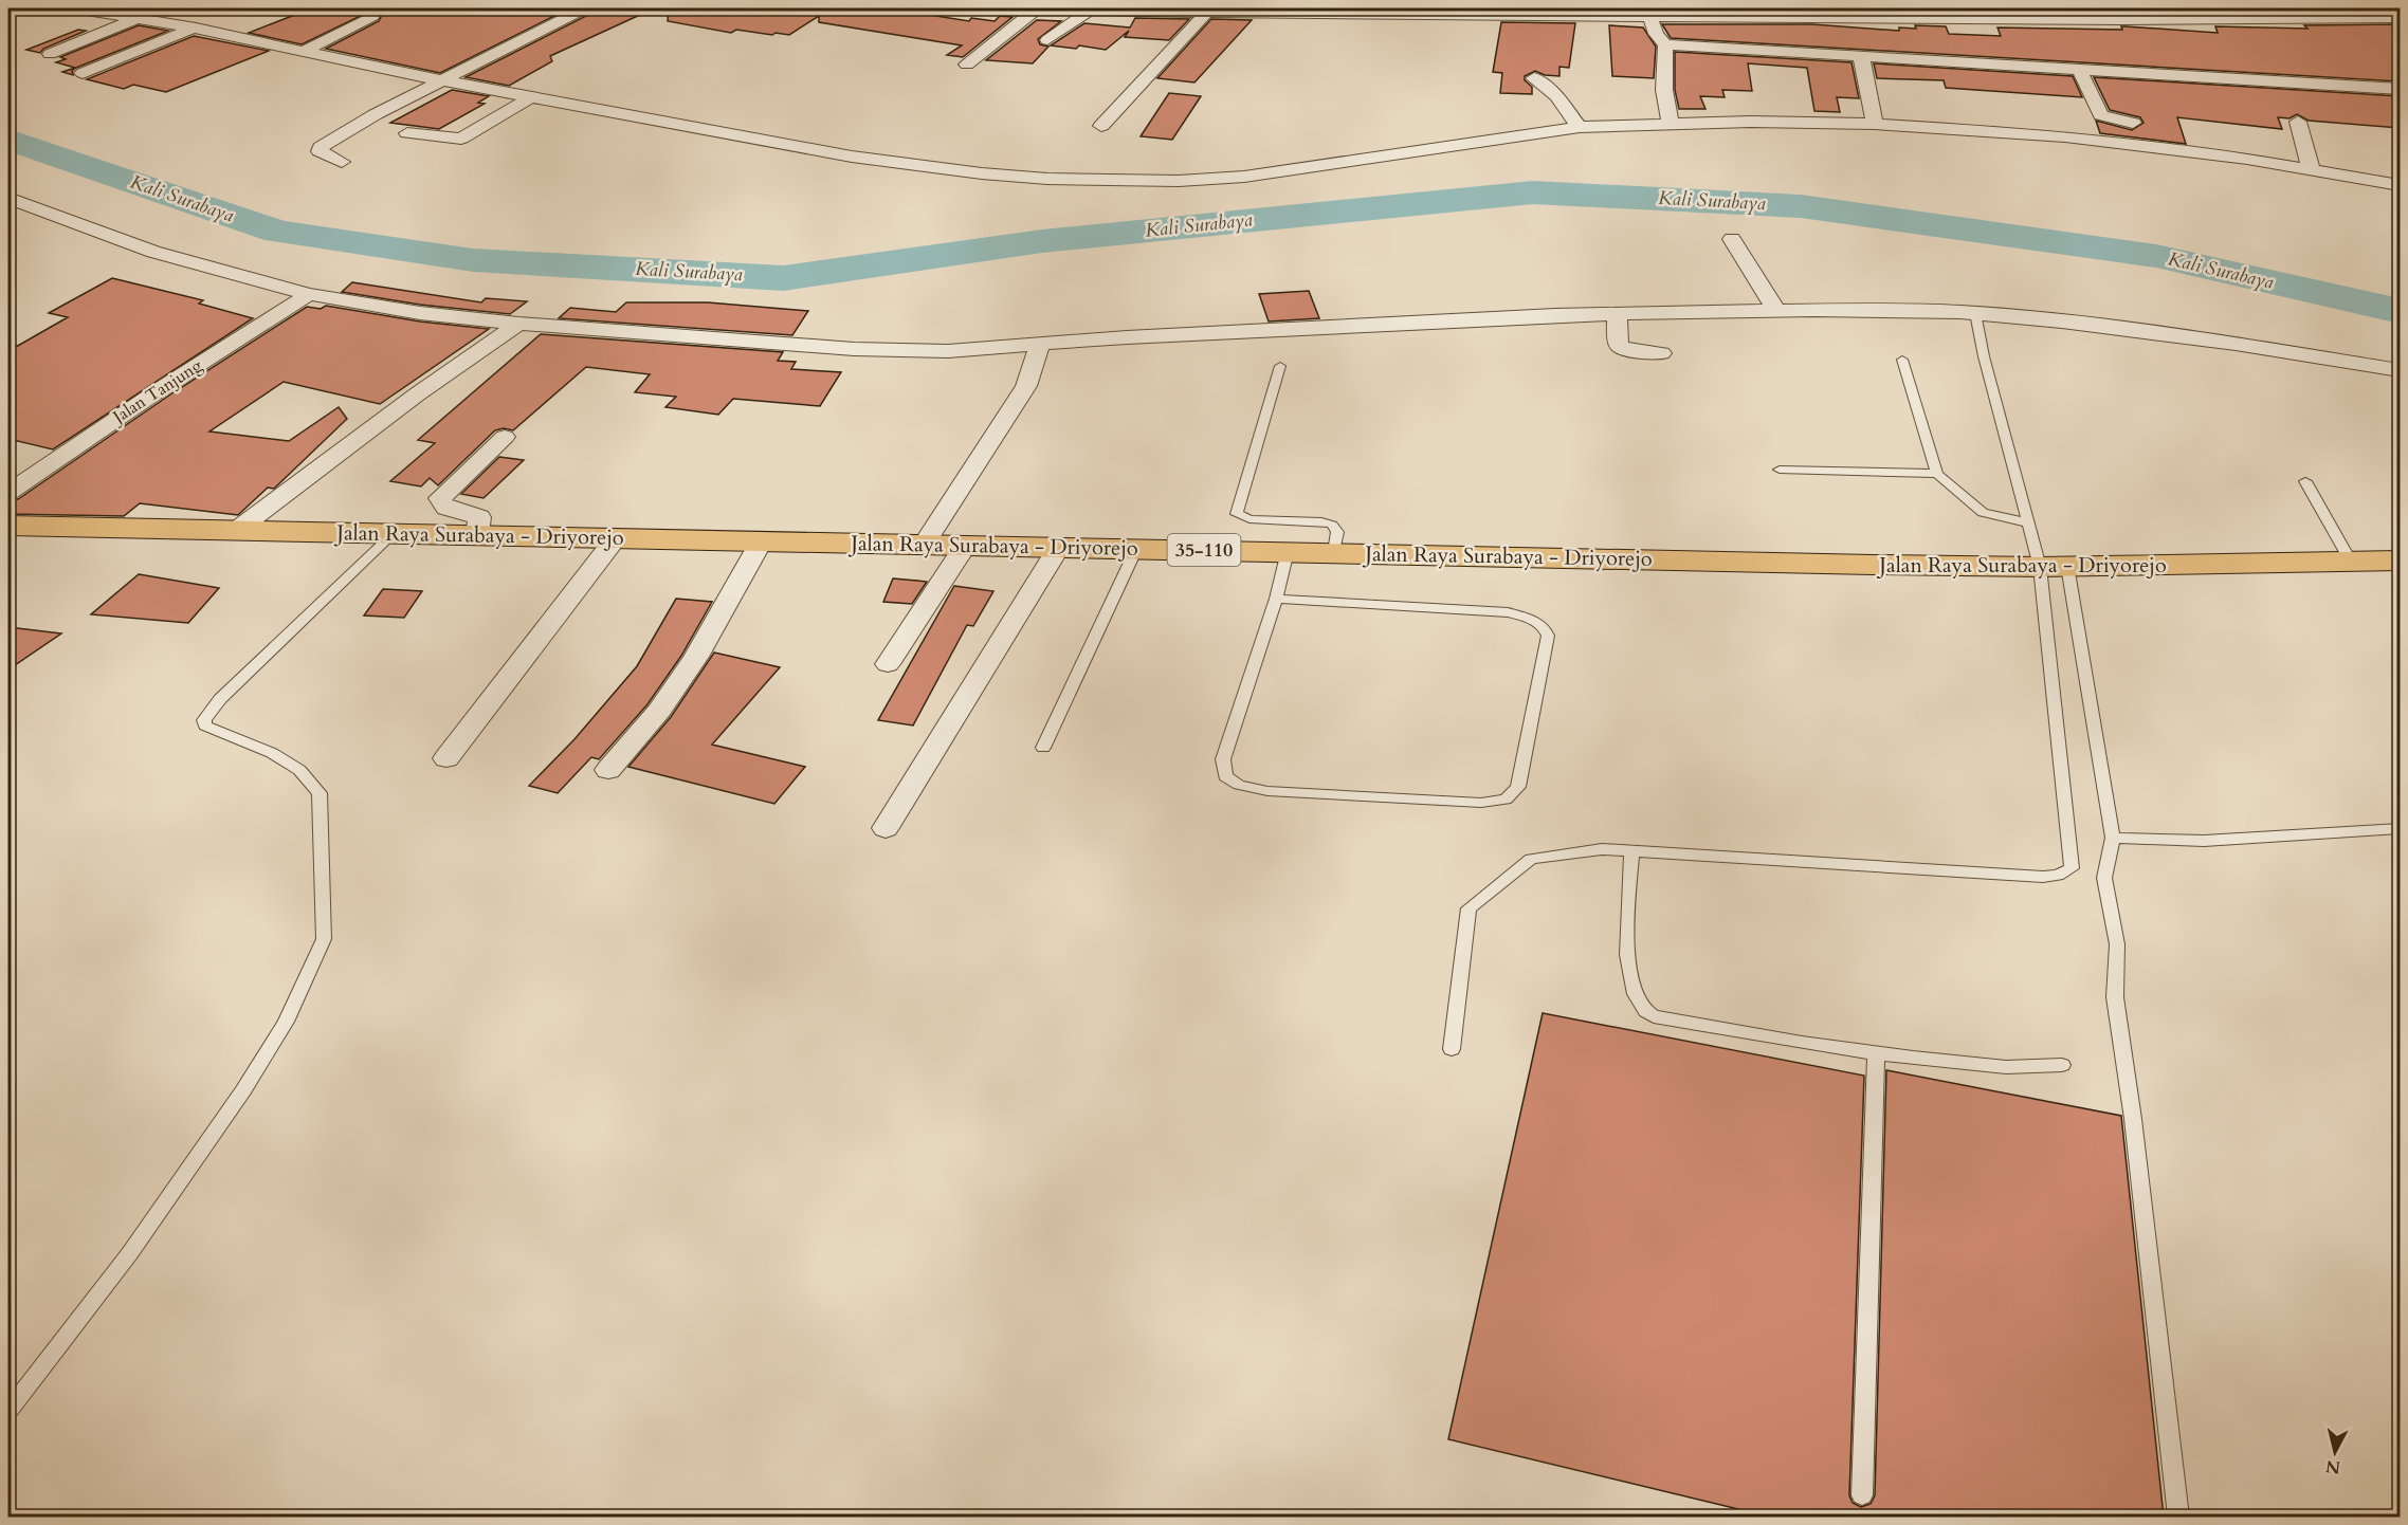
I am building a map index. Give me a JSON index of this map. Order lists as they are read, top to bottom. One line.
{"streets":{"main road":["Jalan Raya Surabaya - Driyorejo","35-110"],"street":["Jalan Tanjung"]},"water":["Kali Surabaya"],"north":"bottom"}
